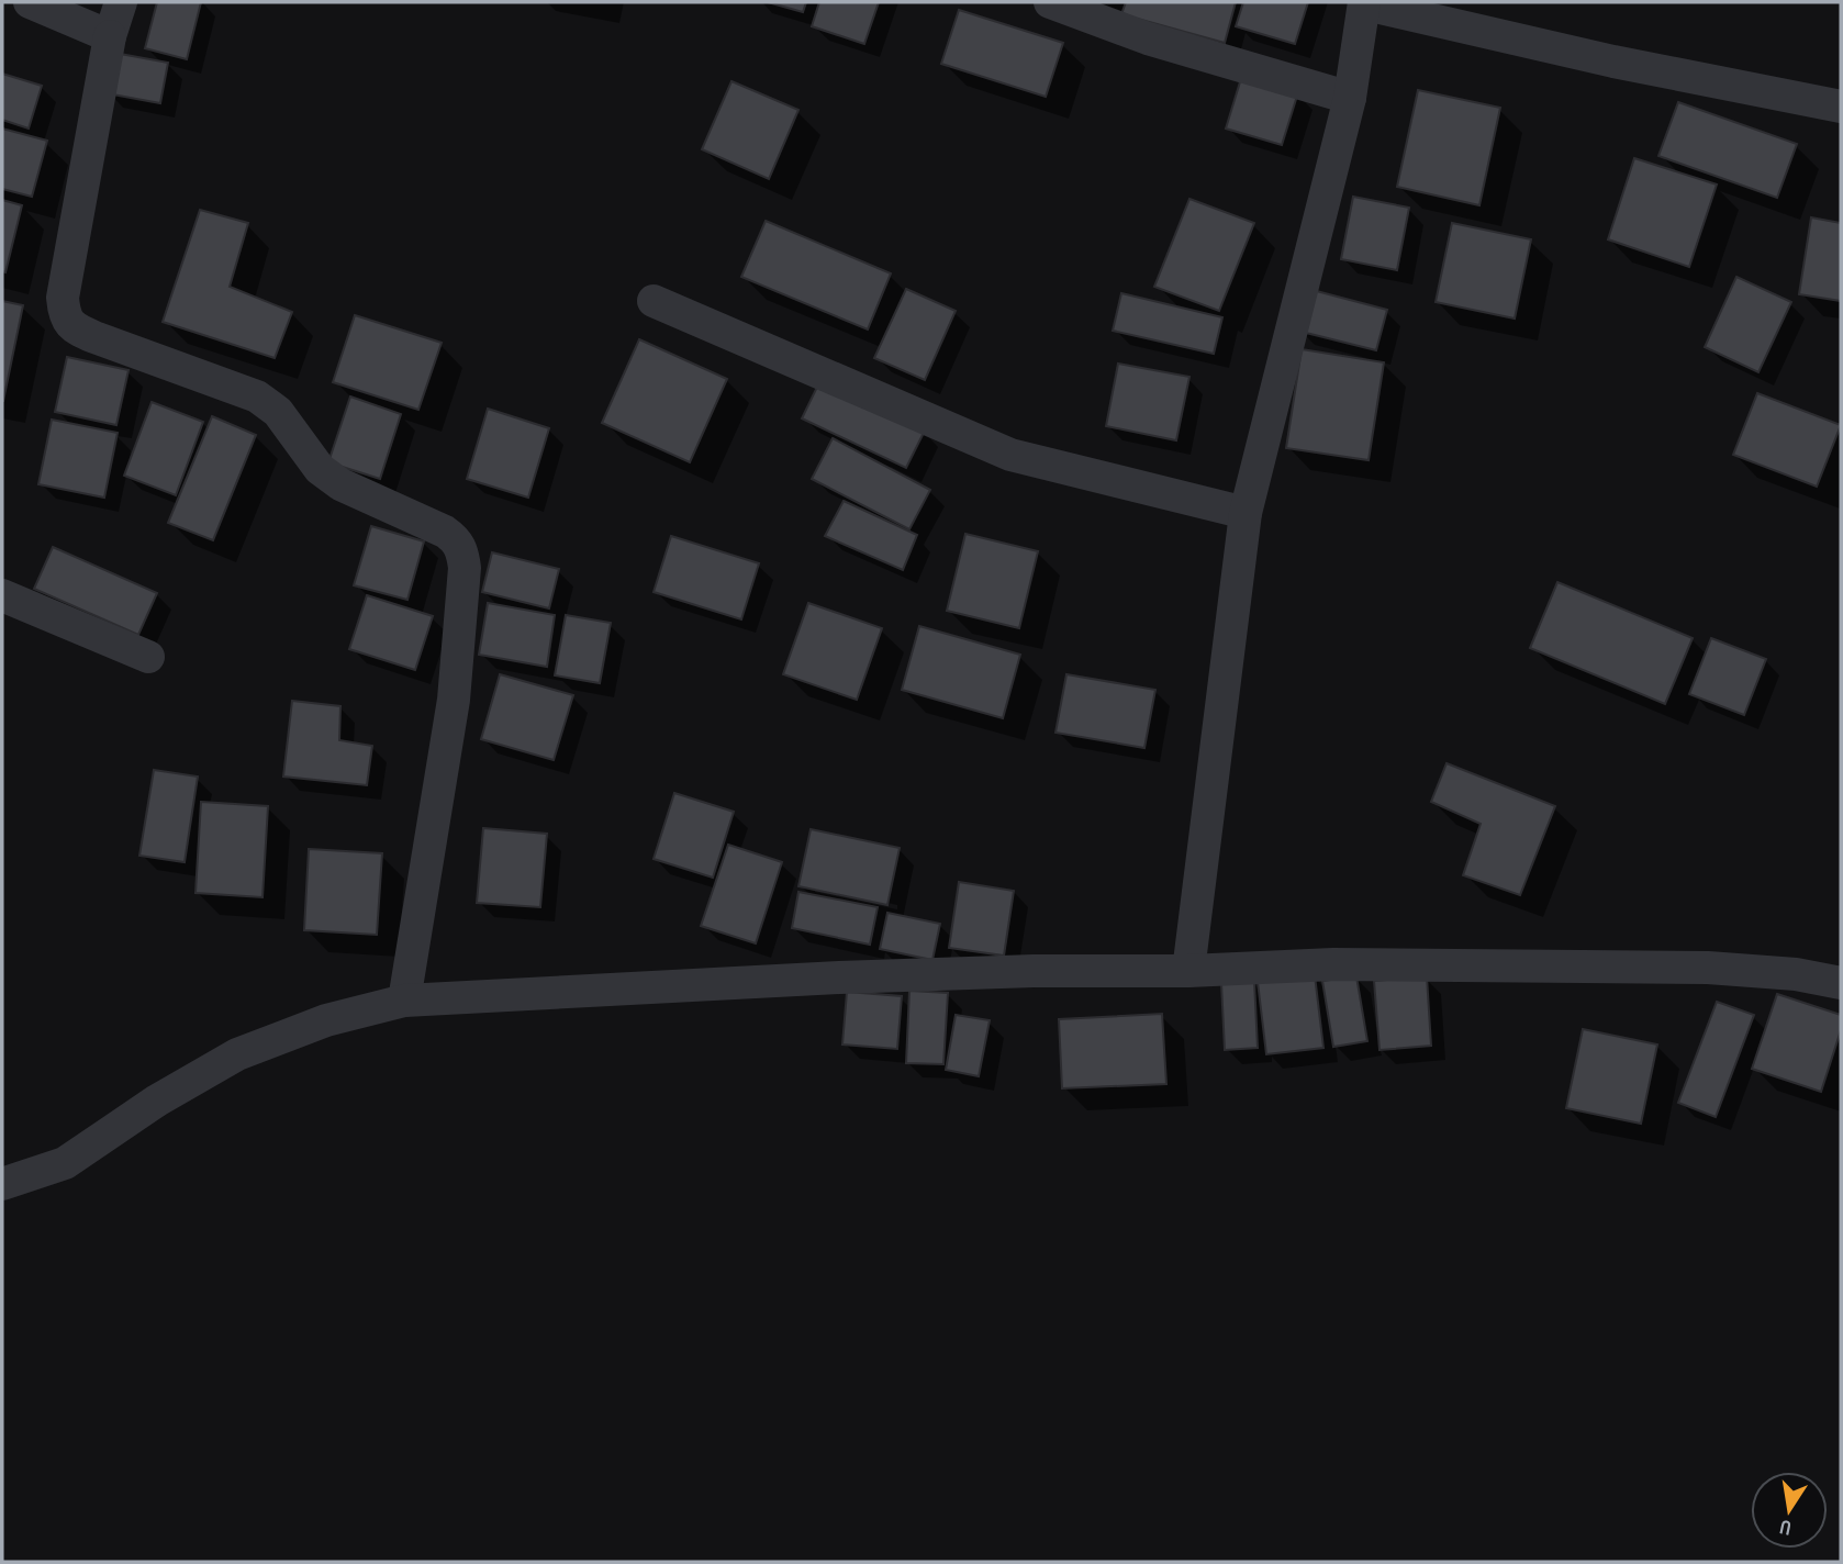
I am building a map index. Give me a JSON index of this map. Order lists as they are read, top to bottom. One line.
{"north":"bottom"}
